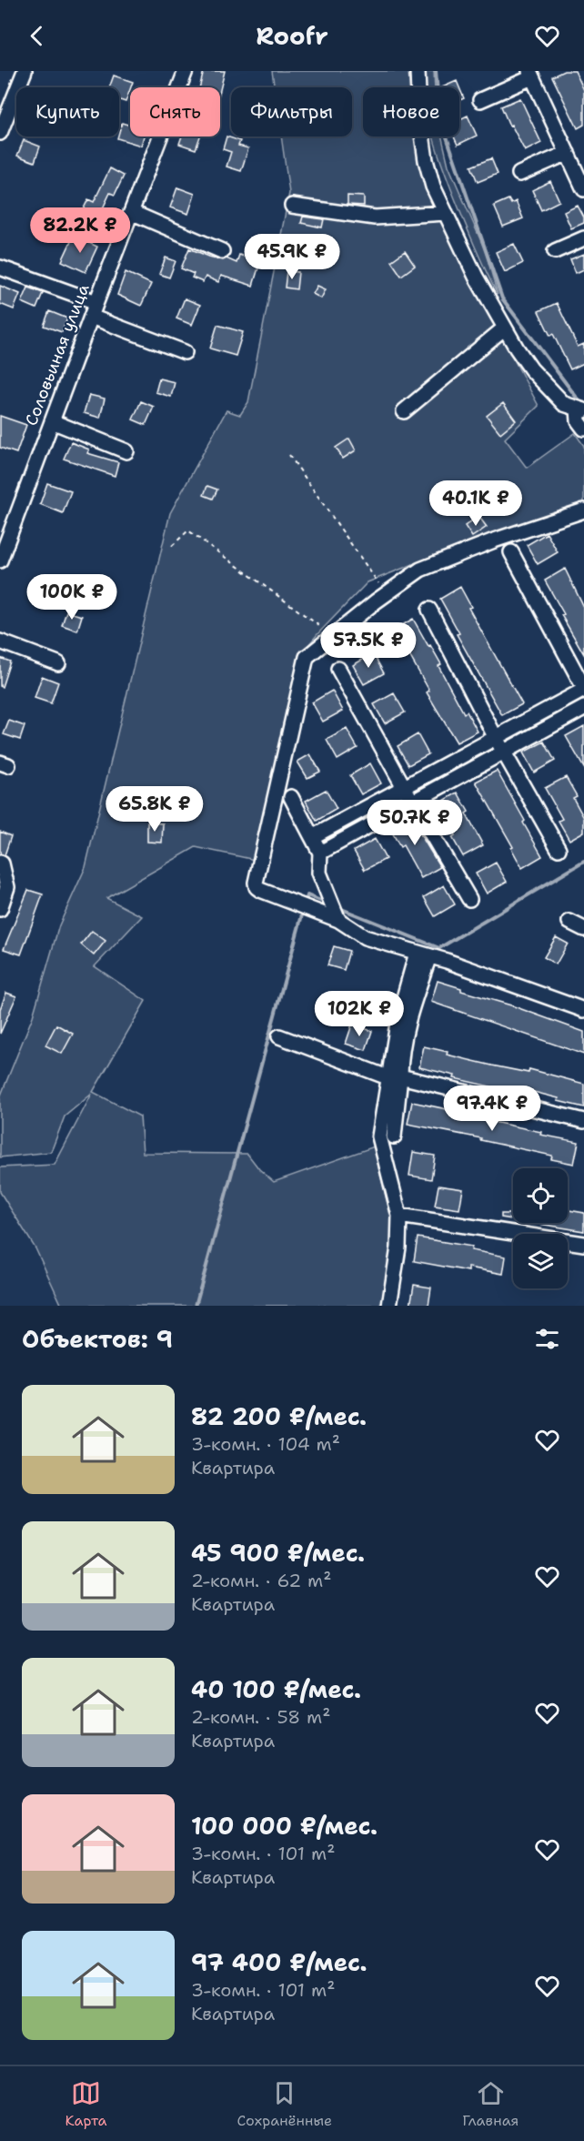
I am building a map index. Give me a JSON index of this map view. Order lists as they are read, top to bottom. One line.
{"streets":{"street":["Соловьиная улица"]},"page":{"header":"Roofr","chip":["Купить","Снять","Фильтры","Новое"],"price":["82.2K ₽","45.9K ₽","40.1K ₽","100K ₽","57.5K ₽","65.8K ₽","50.7K ₽","102K ₽","97.4K ₽"],"heading":"Объектов: 9","list":[{"name":"82 200 ₽/мес.","note":"3-комн. · 104 m² · Квартира"},{"name":"45 900 ₽/мес.","note":"2-комн. · 62 m² · Квартира"},{"name":"40 100 ₽/мес.","note":"2-комн. · 58 m² · Квартира"},{"name":"100 000 ₽/мес.","note":"3-комн. · 101 m² · Квартира"},{"name":"97 400 ₽/мес.","note":"3-комн. · 101 m² · Квартира"}],"tabs":["Карта","Сохранённые","Главная"]}}
